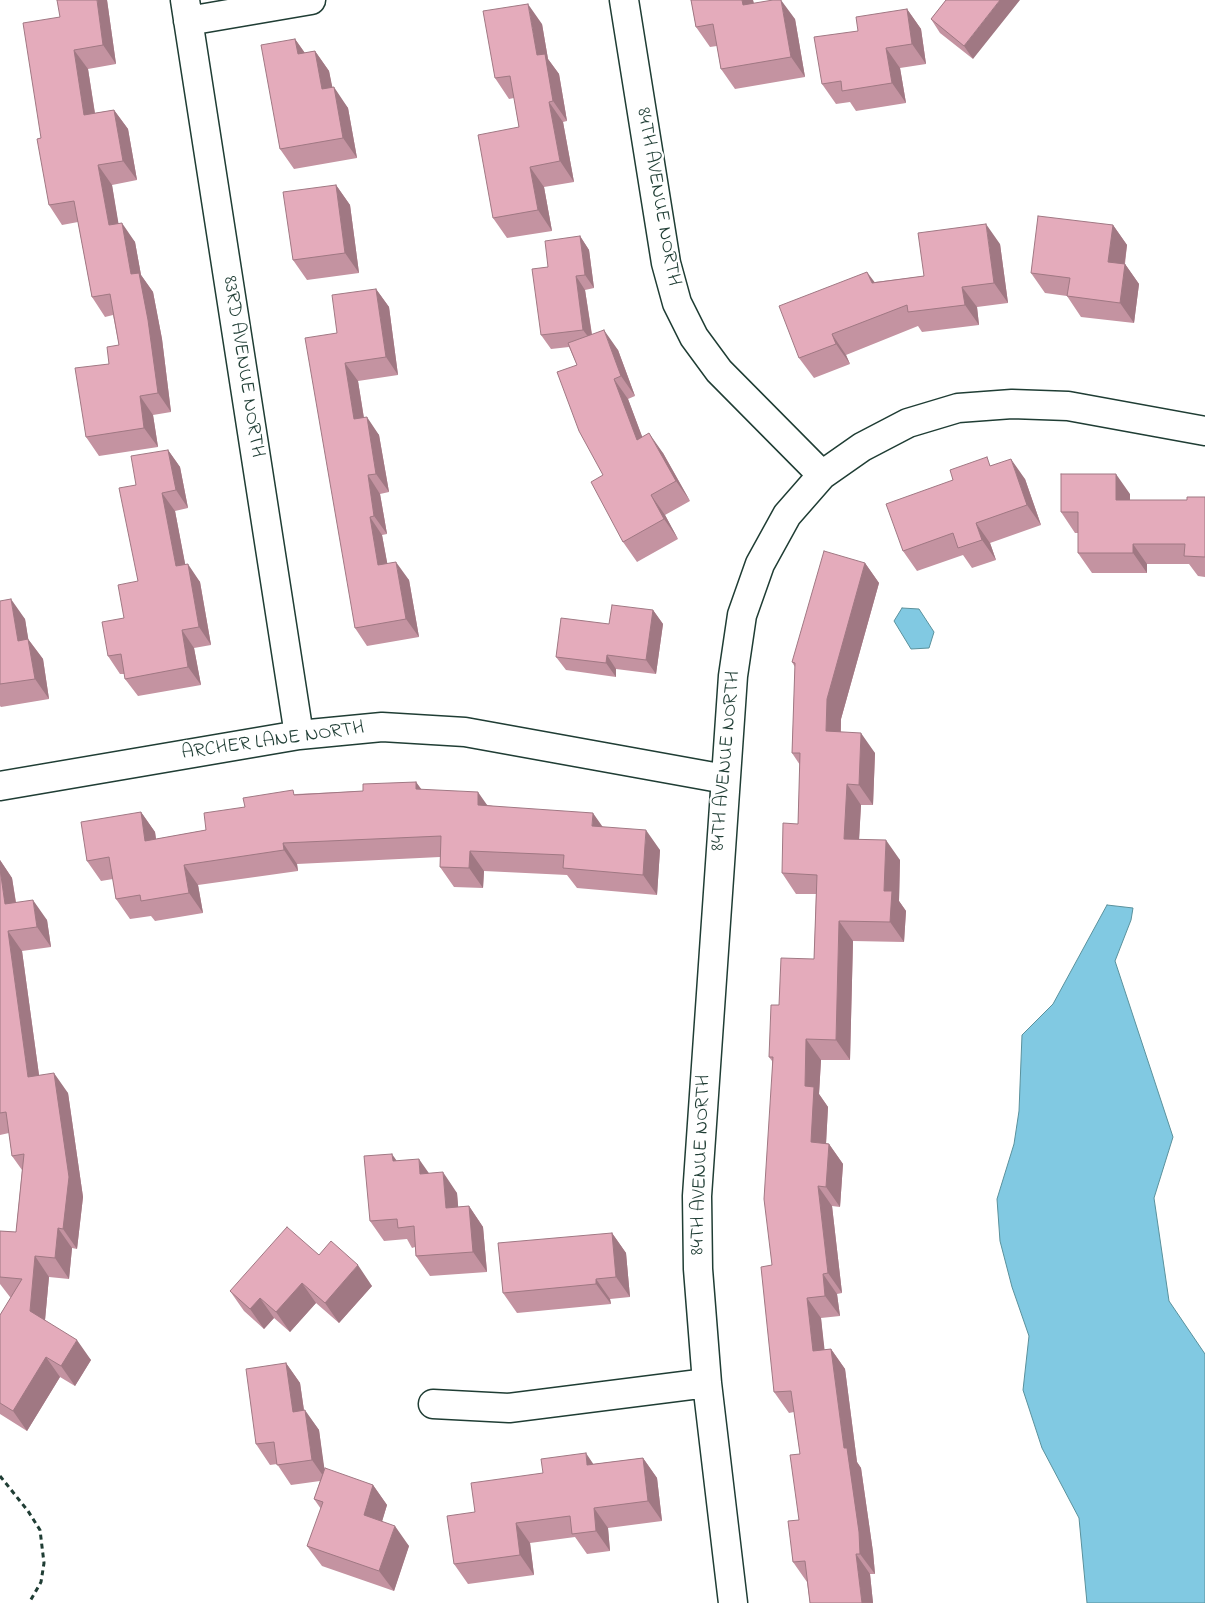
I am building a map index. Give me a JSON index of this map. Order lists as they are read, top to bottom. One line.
{"streets":{"street":["84TH AVENUE NORTH","83RD AVENUE NORTH","ARCHER LANE NORTH"]},"crossings":[["84TH AVENUE NORTH","ARCHER LANE NORTH"],["83RD AVENUE NORTH","ARCHER LANE NORTH"]]}
